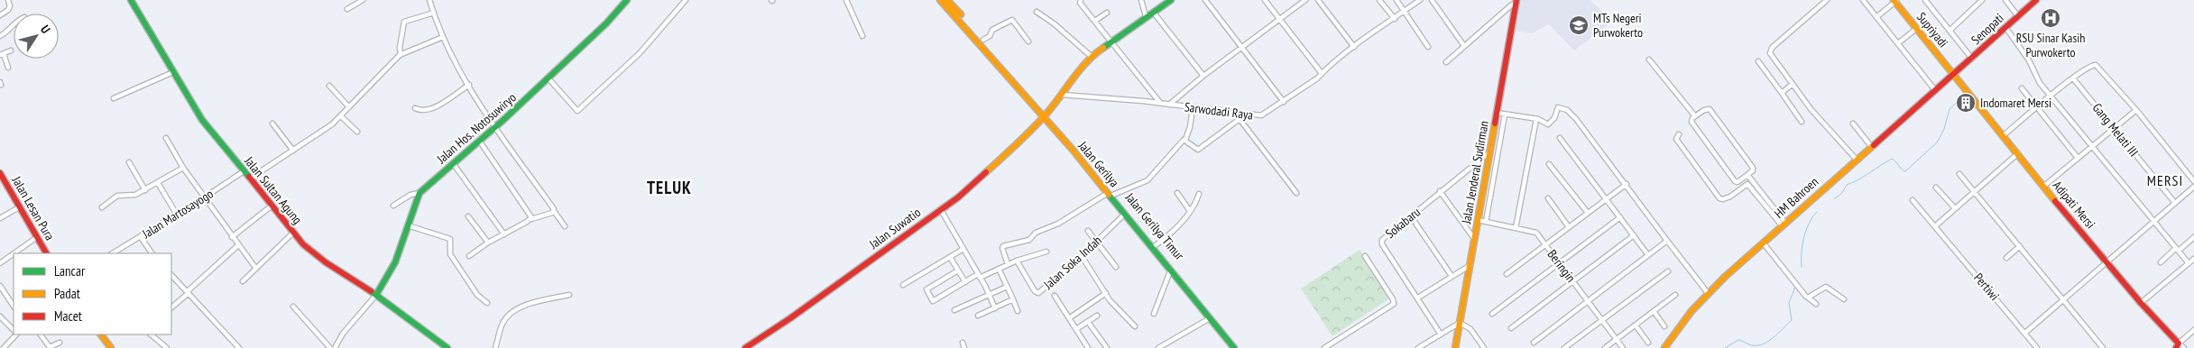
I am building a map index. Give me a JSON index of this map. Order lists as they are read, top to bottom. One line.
{"streets":{"main road":["Senopati","Supriyadi","Jalan Hos. Notosuwiryo","Jalan Gerilya","Jalan Jenderal Sudirman","Jalan Sultan Agung","HM Bahroen","Adipati Mersi","Jalan Lesan Pura","Jalan Gerilya Timur","Jalan Suwatio"],"street":["Sarwodadi Raya","Gang Melati III","Jalan Martosayogo","Sokabaru","Jalan Soka Indah","Beringin","Pertiwi"]},"crossings":[["Senopati","Supriyadi"],["Senopati","HM Bahroen"],["Senopati","Adipati Mersi"],["Supriyadi","HM Bahroen"],["Supriyadi","Adipati Mersi"],["Sarwodadi Raya","Jalan Suwatio"],["Jalan Hos. Notosuwiryo","Jalan Sultan Agung"],["Jalan Gerilya","Jalan Gerilya Timur"],["Jalan Gerilya","Jalan Suwatio"],["Jalan Gerilya","Jalan Soka Indah"],["Jalan Jenderal Sudirman","Sokabaru"],["Jalan Jenderal Sudirman","Beringin"],["Jalan Sultan Agung","Jalan Martosayogo"],["HM Bahroen","Adipati Mersi"]],"districts":["MERSI","TELUK"],"places":{"hospital":["RSU Sinar Kasih Purwokerto"],"school or university":["MTs Negeri Purwokerto"],"building":["Indomaret Mersi"]},"legend":["Lancar","Padat","Macet"],"north":"top right"}
